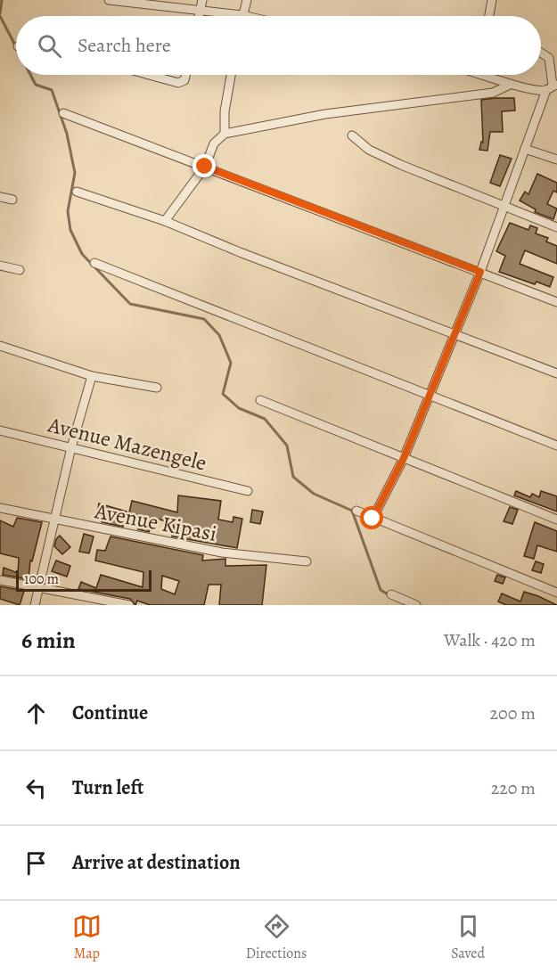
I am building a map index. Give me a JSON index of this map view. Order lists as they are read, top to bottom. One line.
{"streets":{"street":["Avenue Mazengele","Avenue Kipasi"]},"scale_bar":"100 m","page":{"search":"Search here","scale":"100 m","heading":["6 min","Walk · 420 m"],"list":[["Continue","200 m"],["Turn left","220 m"],"Arrive at destination"],"nav":["Map","Directions","Saved"]}}
